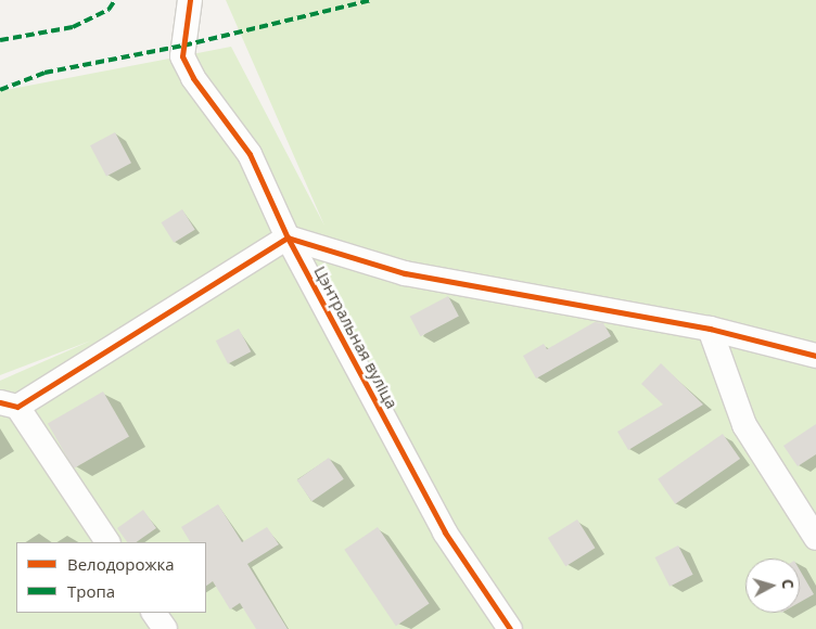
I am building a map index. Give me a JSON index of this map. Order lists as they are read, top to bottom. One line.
{"streets":{"street":["Цэнтральная вуліца"]},"legend":["Велодорожка","Тропа"],"north":"right"}
